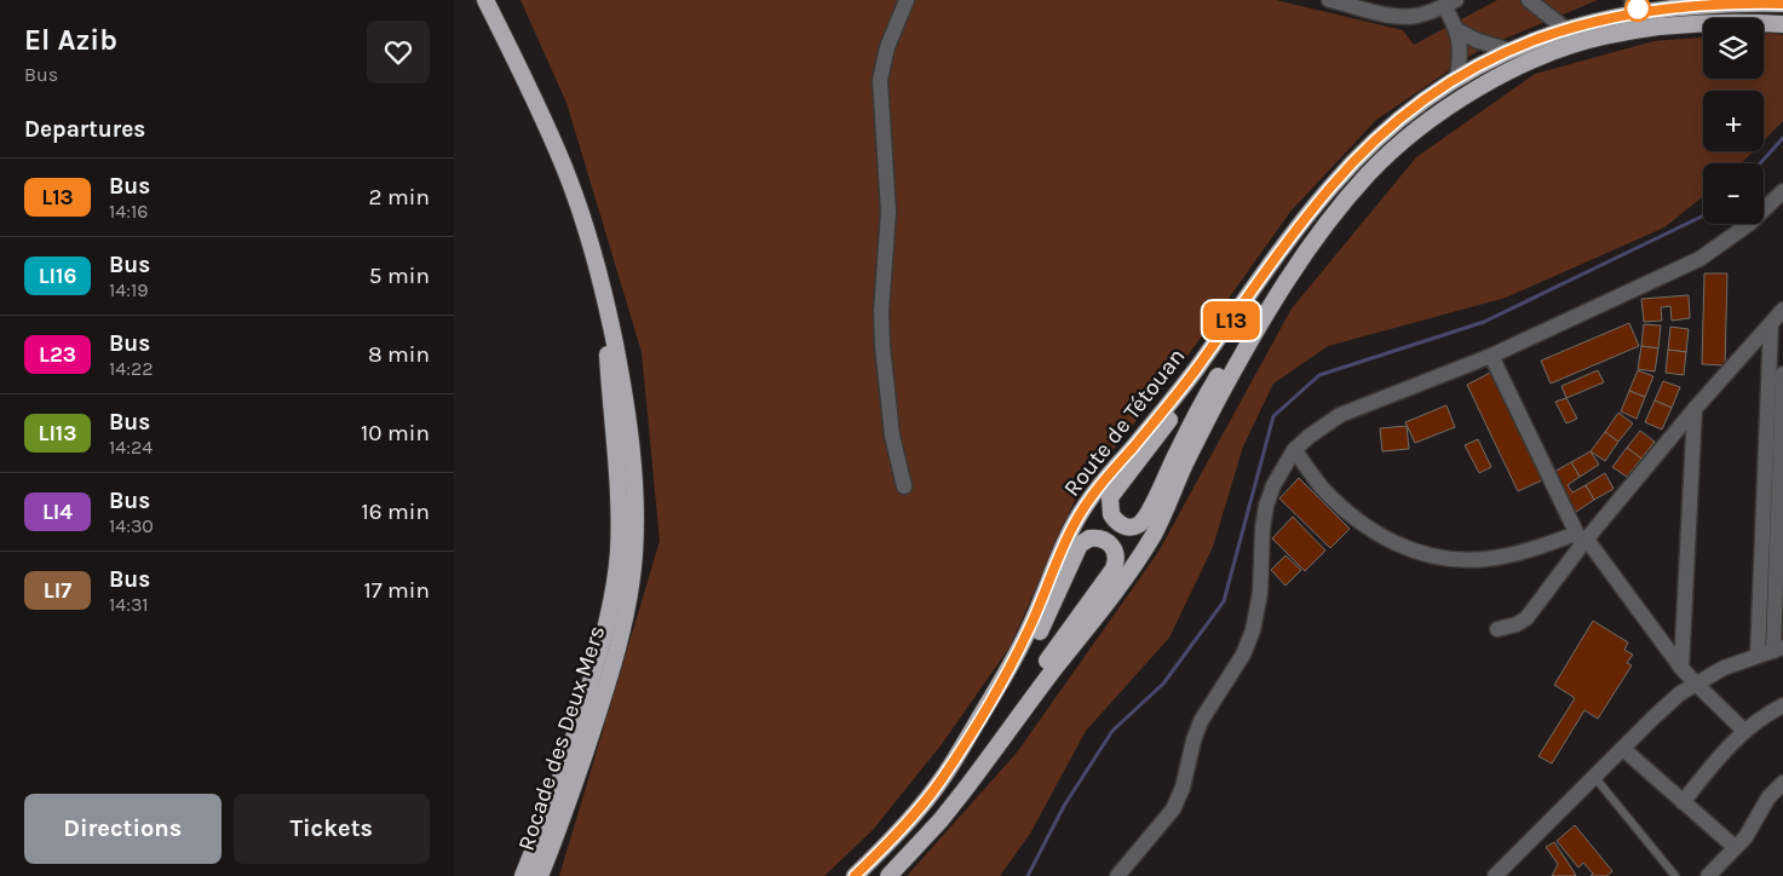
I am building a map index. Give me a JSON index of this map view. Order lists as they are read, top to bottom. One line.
{"streets":{"highway":["Route de Tétouan","Rocade des Deux Mers"]},"lines":["bus line L13"],"page":{"heading":[["El Azib","Bus"],"Departures"],"on_map":"L13","map_buttons":["+","−"],"list":[{"mark":"L13","name":"Bus","note":"14:16","value":"2 min"},{"mark":"LI16","name":"Bus","note":"14:19","value":"5 min"},{"mark":"L23","name":"Bus","note":"14:22","value":"8 min"},{"mark":"LI13","name":"Bus","note":"14:24","value":"10 min"},{"mark":"LI4","name":"Bus","note":"14:30","value":"16 min"},{"mark":"LI7","name":"Bus","note":"14:31","value":"17 min"}],"buttons":["Directions","Tickets"]}}
